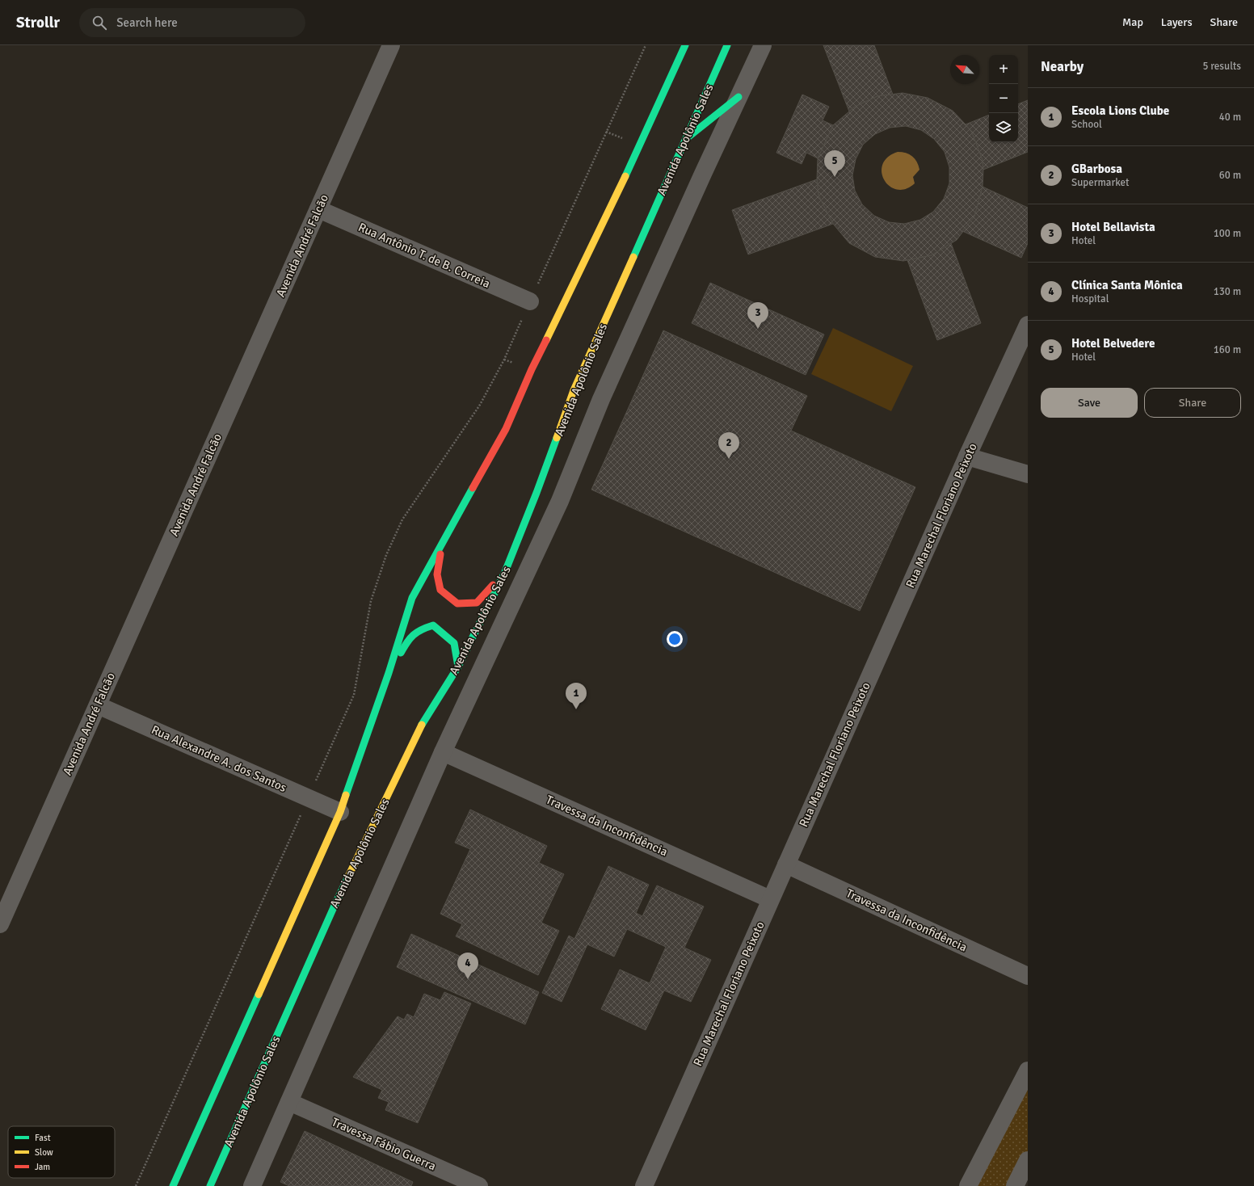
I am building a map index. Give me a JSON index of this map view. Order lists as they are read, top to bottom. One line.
{"streets":{"street":["Avenida Apolônio Sales","Avenida André Falcão","Rua Antônio T. de B. Correia","Rua Marechal Floriano Peixoto","Rua Alexandre A. dos Santos","Travessa da Inconfidência","Travessa Fábio Guerra"]},"crossings":[["Avenida Apolônio Sales","Travessa da Inconfidência"],["Avenida Apolônio Sales","Travessa Fábio Guerra"],["Avenida André Falcão","Rua Antônio T. de B. Correia"],["Avenida André Falcão","Rua Alexandre A. dos Santos"],["Rua Marechal Floriano Peixoto","Travessa da Inconfidência"]],"legend":["Fast","Slow","Jam"],"north":"top left","page":{"header":"Strollr","search":"Search here","nav":["Map","Layers","Share"],"heading":["Nearby","5 results"],"map_buttons":["+","−"],"list":[{"mark":"1","name":"Escola Lions Clube","note":"School","value":"40 m"},{"mark":"2","name":"GBarbosa","note":"Supermarket","value":"60 m"},{"mark":"3","name":"Hotel Bellavista","note":"Hotel","value":"100 m"},{"mark":"4","name":"Clínica Santa Mônica","note":"Hospital","value":"130 m"},{"mark":"5","name":"Hotel Belvedere","note":"Hotel","value":"160 m"}],"pins":["5","3","2","1","4"],"buttons":["Save","Share"]}}
